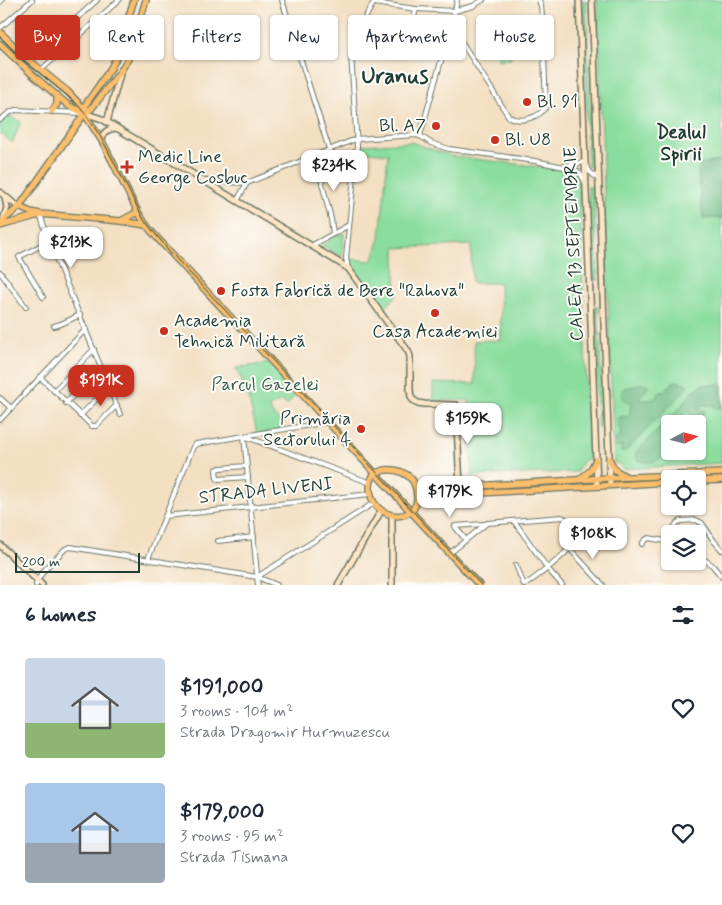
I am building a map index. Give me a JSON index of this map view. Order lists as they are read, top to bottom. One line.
{"streets":{"main road":["CALEA 13 SEPTEMBRIE"],"street":["STRADA LIVENI"]},"districts":["Uranus","Dealul Spirii"],"parks":["Parcul Gazelei"],"places":{"other":["Bl. 91","Bl. A7","Bl. U8","Fosta Fabrică de Bere \"Rahova\"","Casa Academiei","Academia Tehnică Militară","Primăria Sectorului 4"],"health":["Medic Line George Cosbuc"]},"scale_bar":"200 m","north":"right","page":{"chip":["Buy","Rent","Filters","New","Apartment","House"],"price":["$234K","$213K","$191K","$159K","$179K","$108K"],"scale":"200 m","heading":"6 homes","list":[{"name":"$191,000","note":"3 rooms · 104 m² · Strada Dragomir Hurmuzescu"},{"name":"$179,000","note":"3 rooms · 95 m² · Strada Tismana"}]}}
